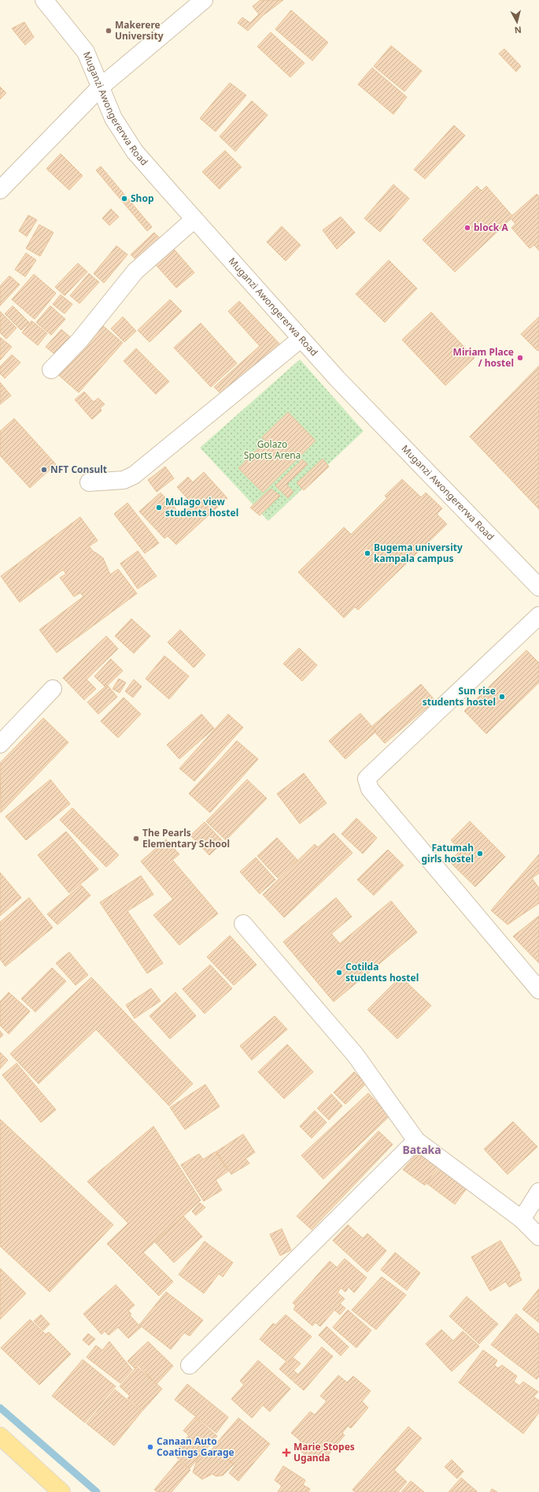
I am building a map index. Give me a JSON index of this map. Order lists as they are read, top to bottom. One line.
{"streets":{"street":["Muganzi Awongererwa Road"]},"districts":["Bataka"],"parks":["Golazo Sports Arena"],"places":{"other":["Makerere University","Shop","block A","Miriam Place / hostel","NFT Consult","Mulago view students hostel","Bugema university kampala campus","Sun rise students hostel","The Pearls Elementary School","Fatumah girls hostel","Cotilda students hostel","Canaan Auto Coatings Garage"],"health":["Marie Stopes Uganda"]},"north":"bottom"}
